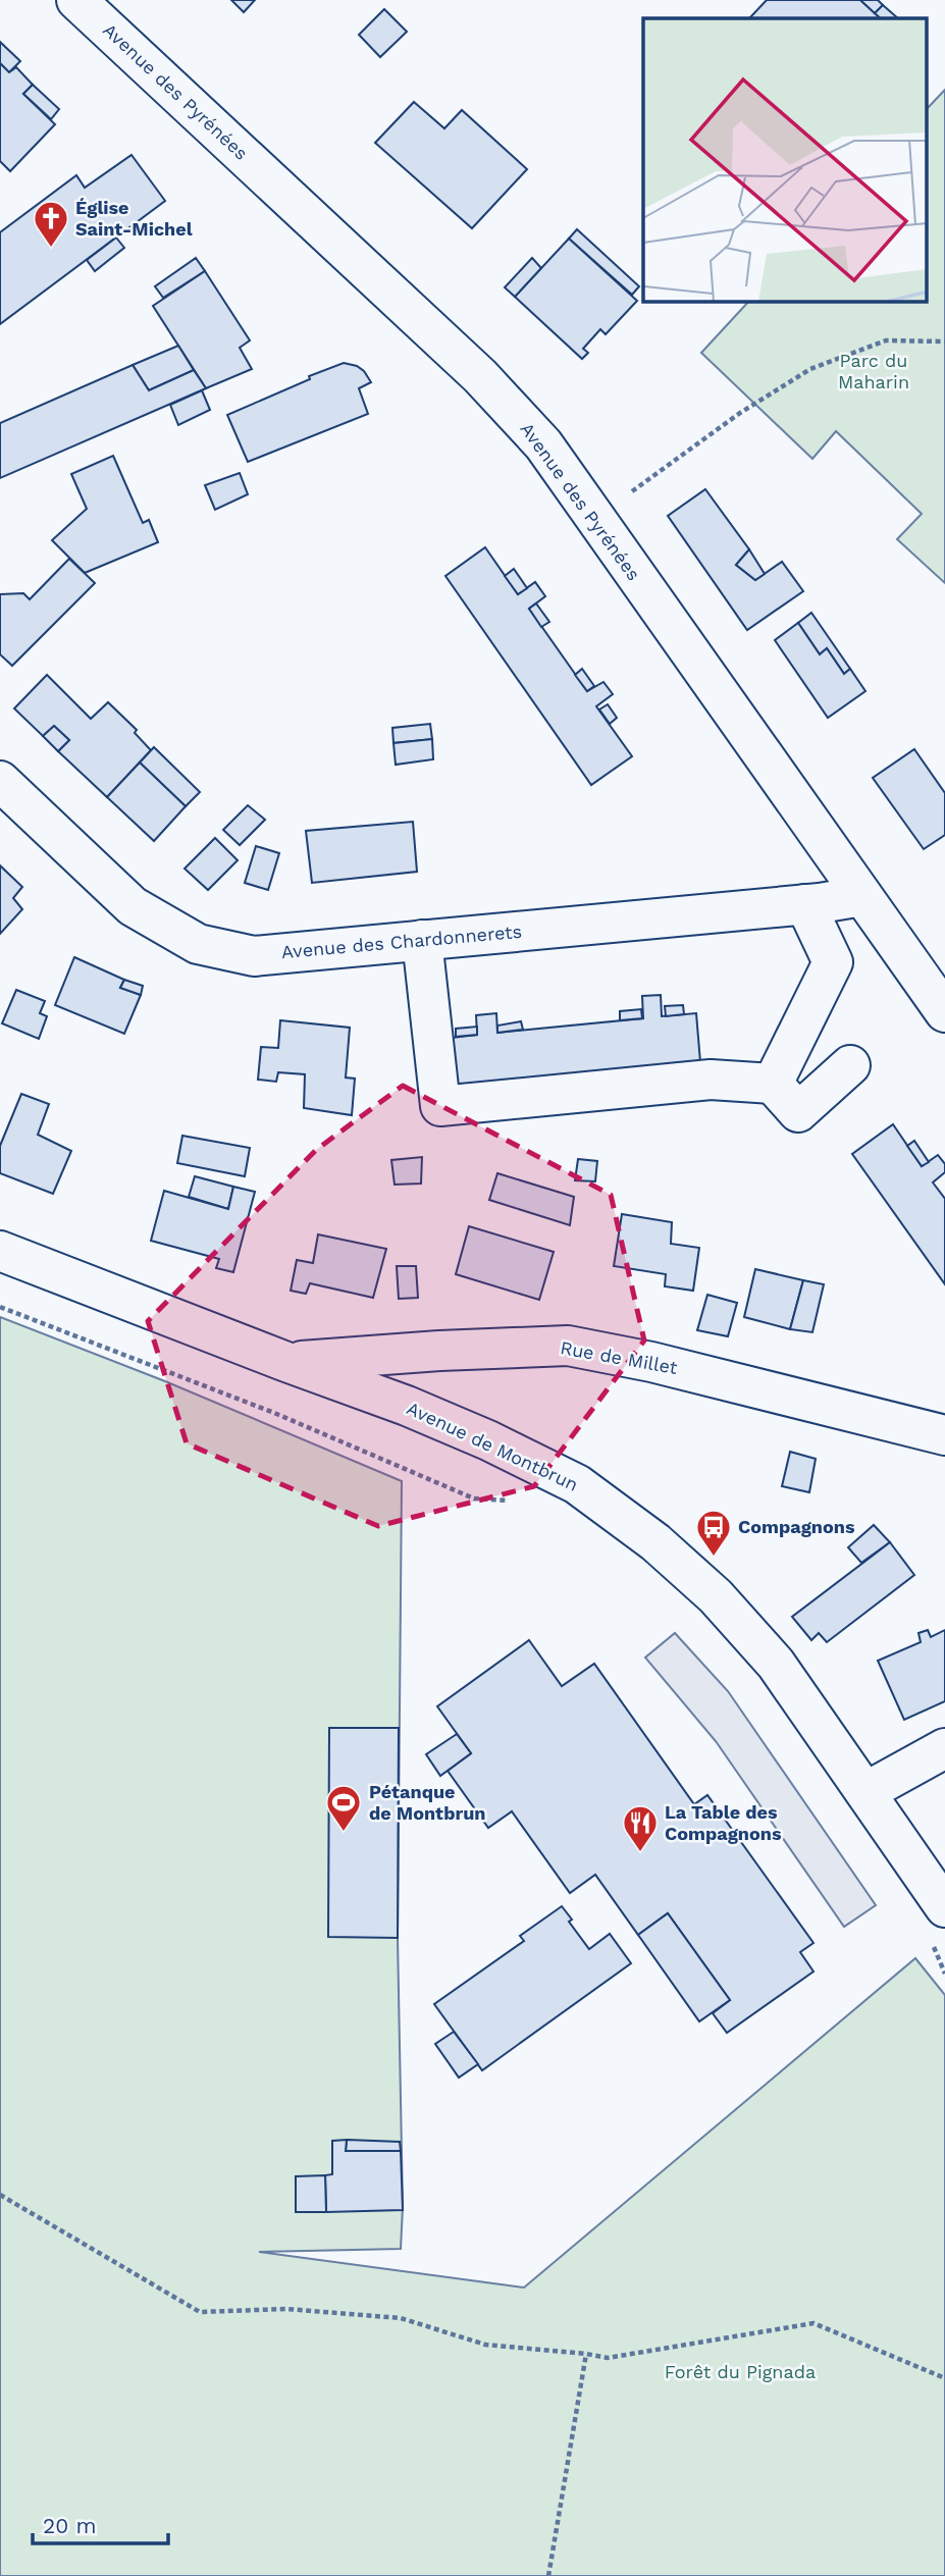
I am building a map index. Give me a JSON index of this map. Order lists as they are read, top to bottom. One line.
{"streets":{"street":["Avenue des Pyrénées","Avenue des Chardonnerets","Rue de Millet","Avenue de Montbrun"]},"crossings":[["Avenue des Pyrénées","Avenue des Chardonnerets"],["Rue de Millet","Avenue de Montbrun"]],"parks":["Parc du Maharin","Forêt du Pignada"],"places":{"church":["Église Saint-Michel"],"bus stop":["Compagnons"],"sports":["Pétanque de Montbrun"],"restaurant":["La Table des Compagnons"]},"scale_bar":"20 m"}
